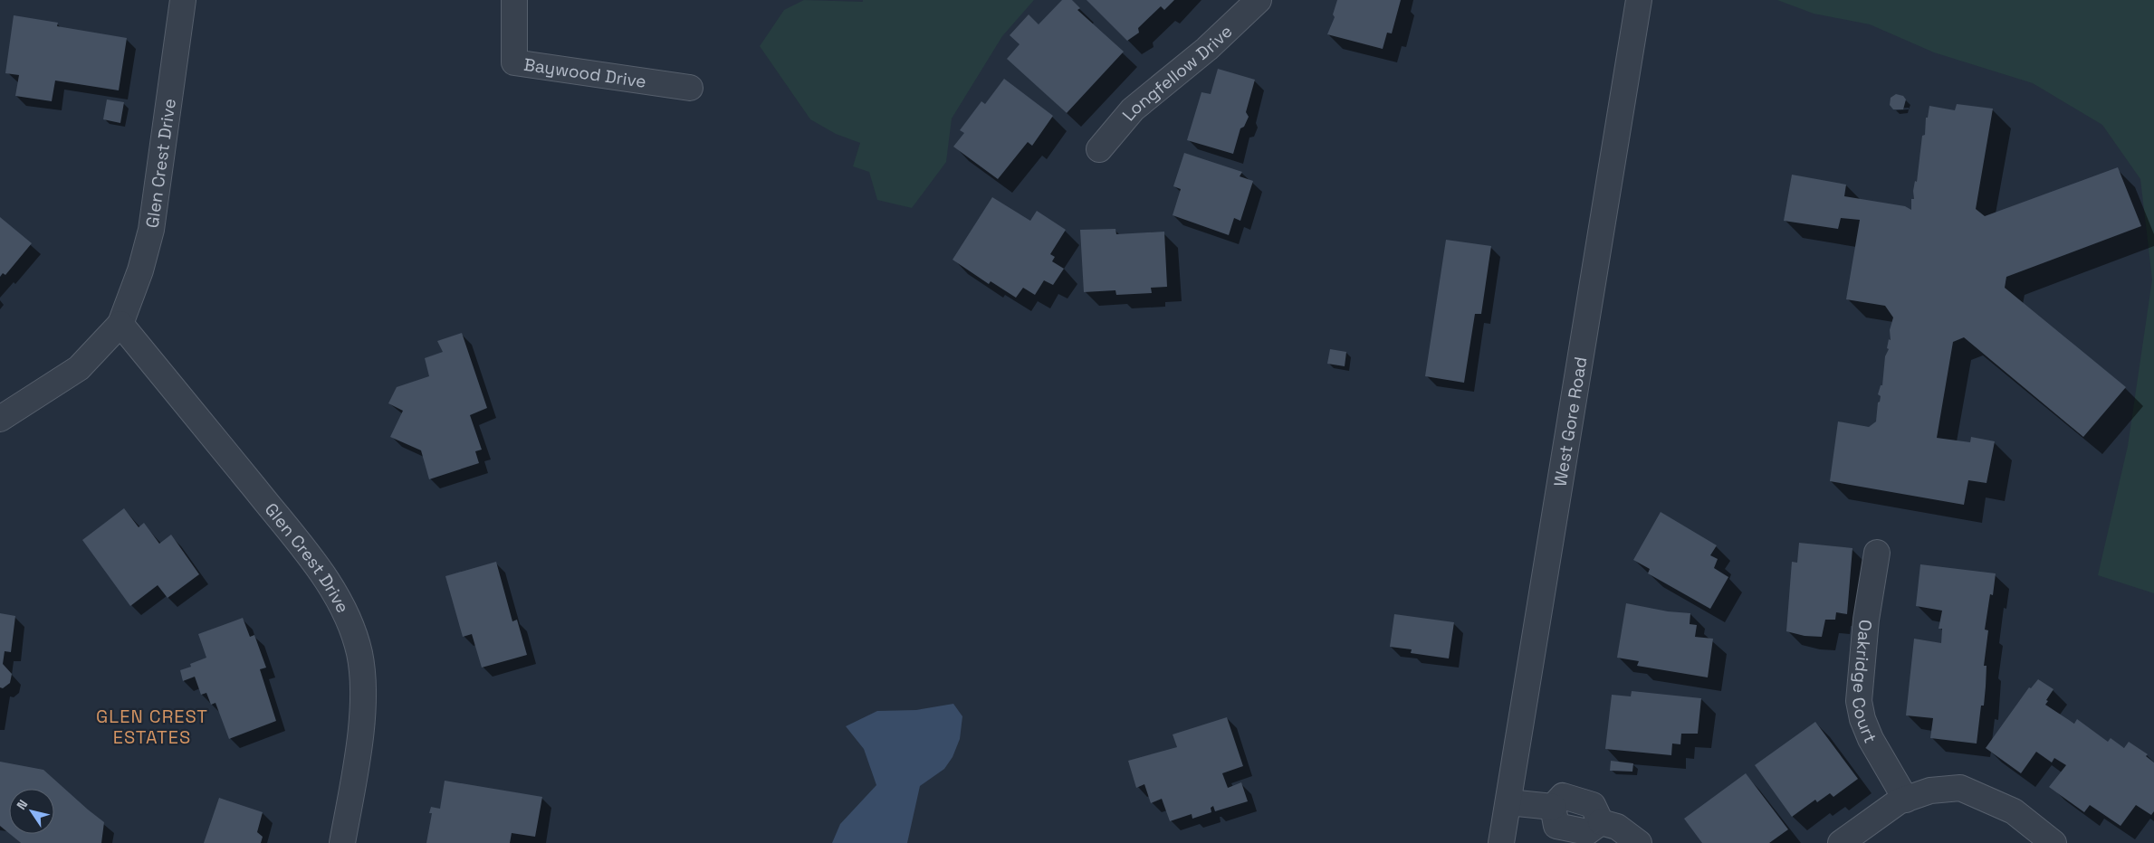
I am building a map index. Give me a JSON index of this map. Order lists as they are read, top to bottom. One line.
{"streets":{"street":["Baywood Drive","Longfellow Drive","Glen Crest Drive","West Gore Road","Oakridge Court"]},"districts":["GLEN CREST ESTATES"],"north":"top left"}
